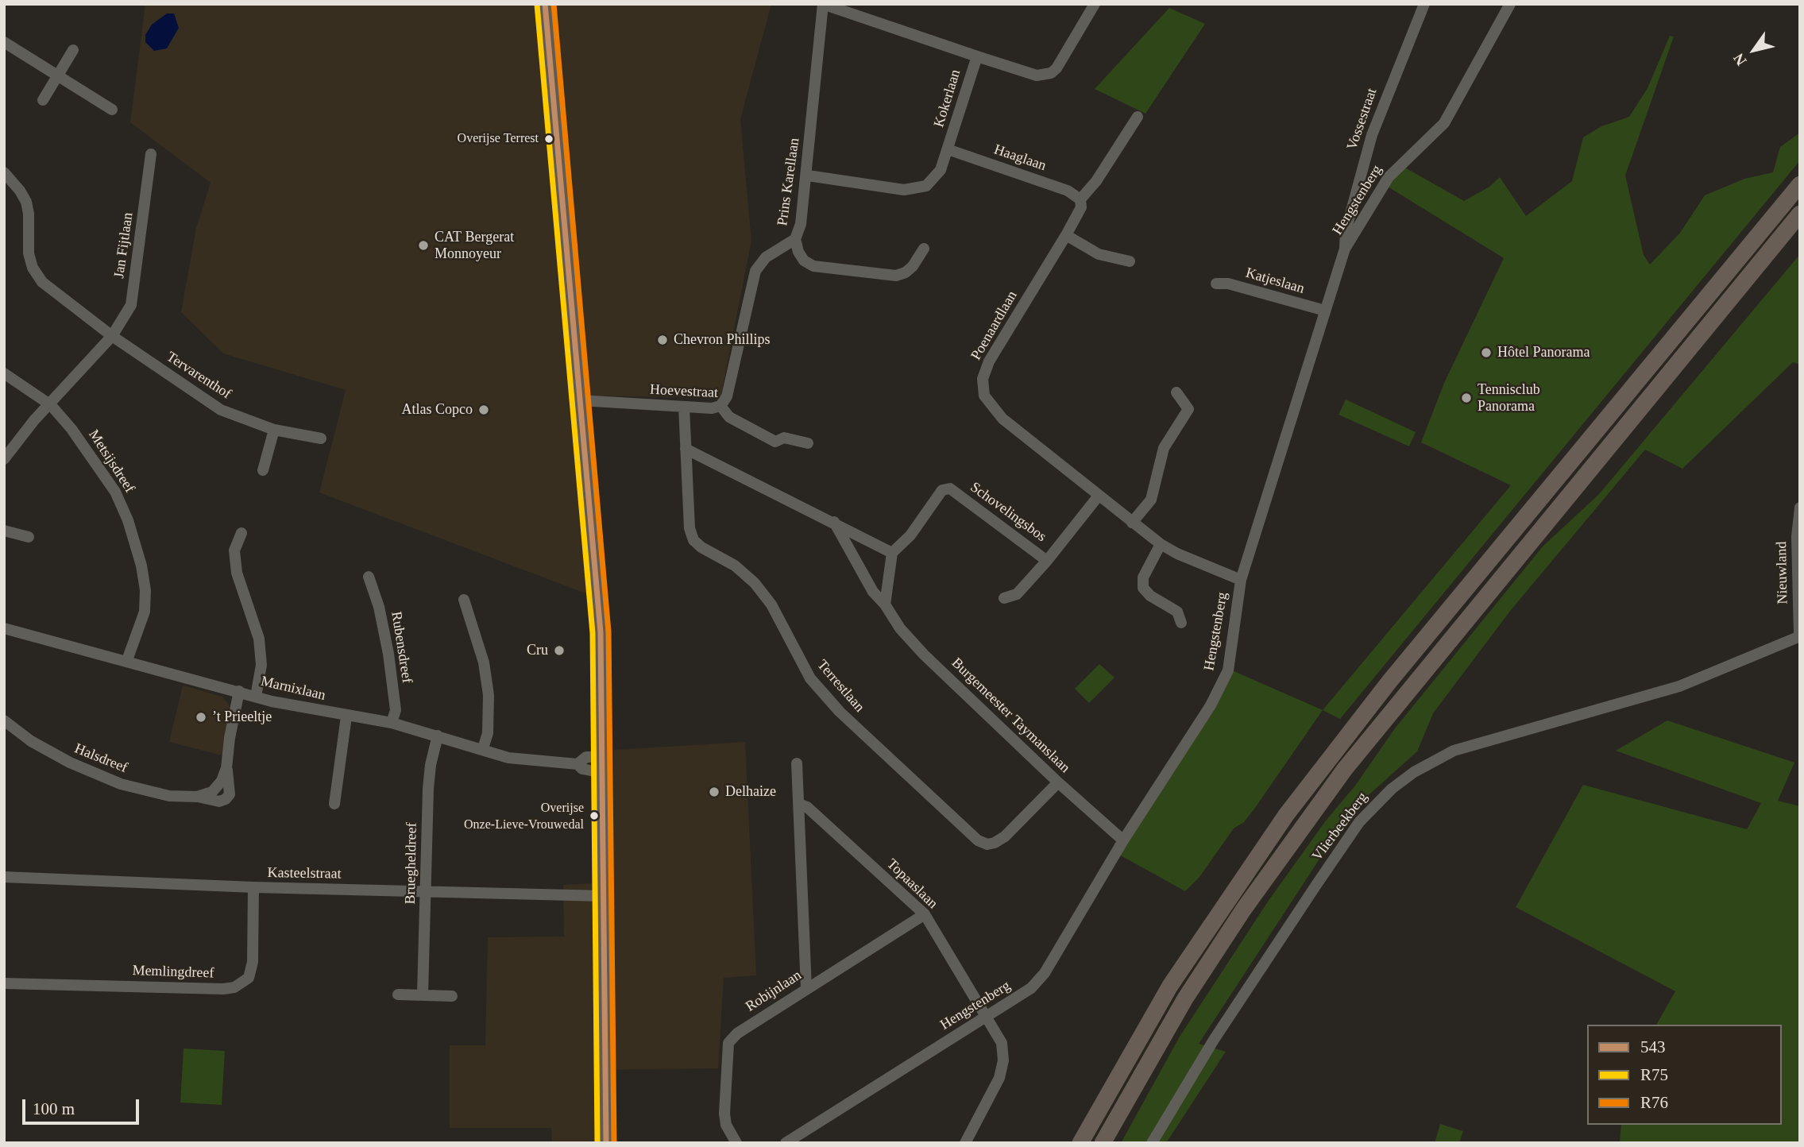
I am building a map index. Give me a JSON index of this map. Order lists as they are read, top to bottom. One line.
{"streets":{"street":["Kokerlaan","Vossestraat","Haaglaan","Prins Karellaan","Hengstenberg","Jan Fijtlaan","Katjeslaan","Poenaardlaan","Tervarenthof","Hoevestraat","Metsijsdreef","Schovelingsbos","Nieuwland","Rubensdreef","Terrestlaan","Marnixlaan","Burgemeester Taymanslaan","Halsdreef","Vlierbeekberg","Bruegheldreef","Kasteelstraat","Topaaslaan","Memlingdreef","Robijnlaan"]},"crossings":[["Kokerlaan","Haaglaan"],["Kokerlaan","Prins Karellaan"],["Vossestraat","Hengstenberg"],["Haaglaan","Poenaardlaan"],["Prins Karellaan","Hoevestraat"],["Hengstenberg","Katjeslaan"],["Hengstenberg","Poenaardlaan"],["Hengstenberg","Burgemeester Taymanslaan"],["Hengstenberg","Topaaslaan"],["Jan Fijtlaan","Tervarenthof"],["Jan Fijtlaan","Metsijsdreef"],["Poenaardlaan","Schovelingsbos"],["Hoevestraat","Terrestlaan"],["Metsijsdreef","Marnixlaan"],["Nieuwland","Vlierbeekberg"],["Rubensdreef","Marnixlaan"],["Terrestlaan","Burgemeester Taymanslaan"],["Marnixlaan","Halsdreef"],["Marnixlaan","Bruegheldreef"],["Bruegheldreef","Kasteelstraat"],["Kasteelstraat","Memlingdreef"],["Topaaslaan","Robijnlaan"]],"places":["Overijse Terrest","CAT Bergerat Monnoyeur","Chevron Phillips","Hôtel Panorama","Tennisclub Panorama","Atlas Copco","Cru","’t Prieeltje","Delhaize","Overijse Onze-Lieve-Vrouwedal"],"lines":["transit line 543","transit line R76","transit line R75"],"legend":["543","R75","R76"],"scale_bar":"100 m","north":"bottom left"}
